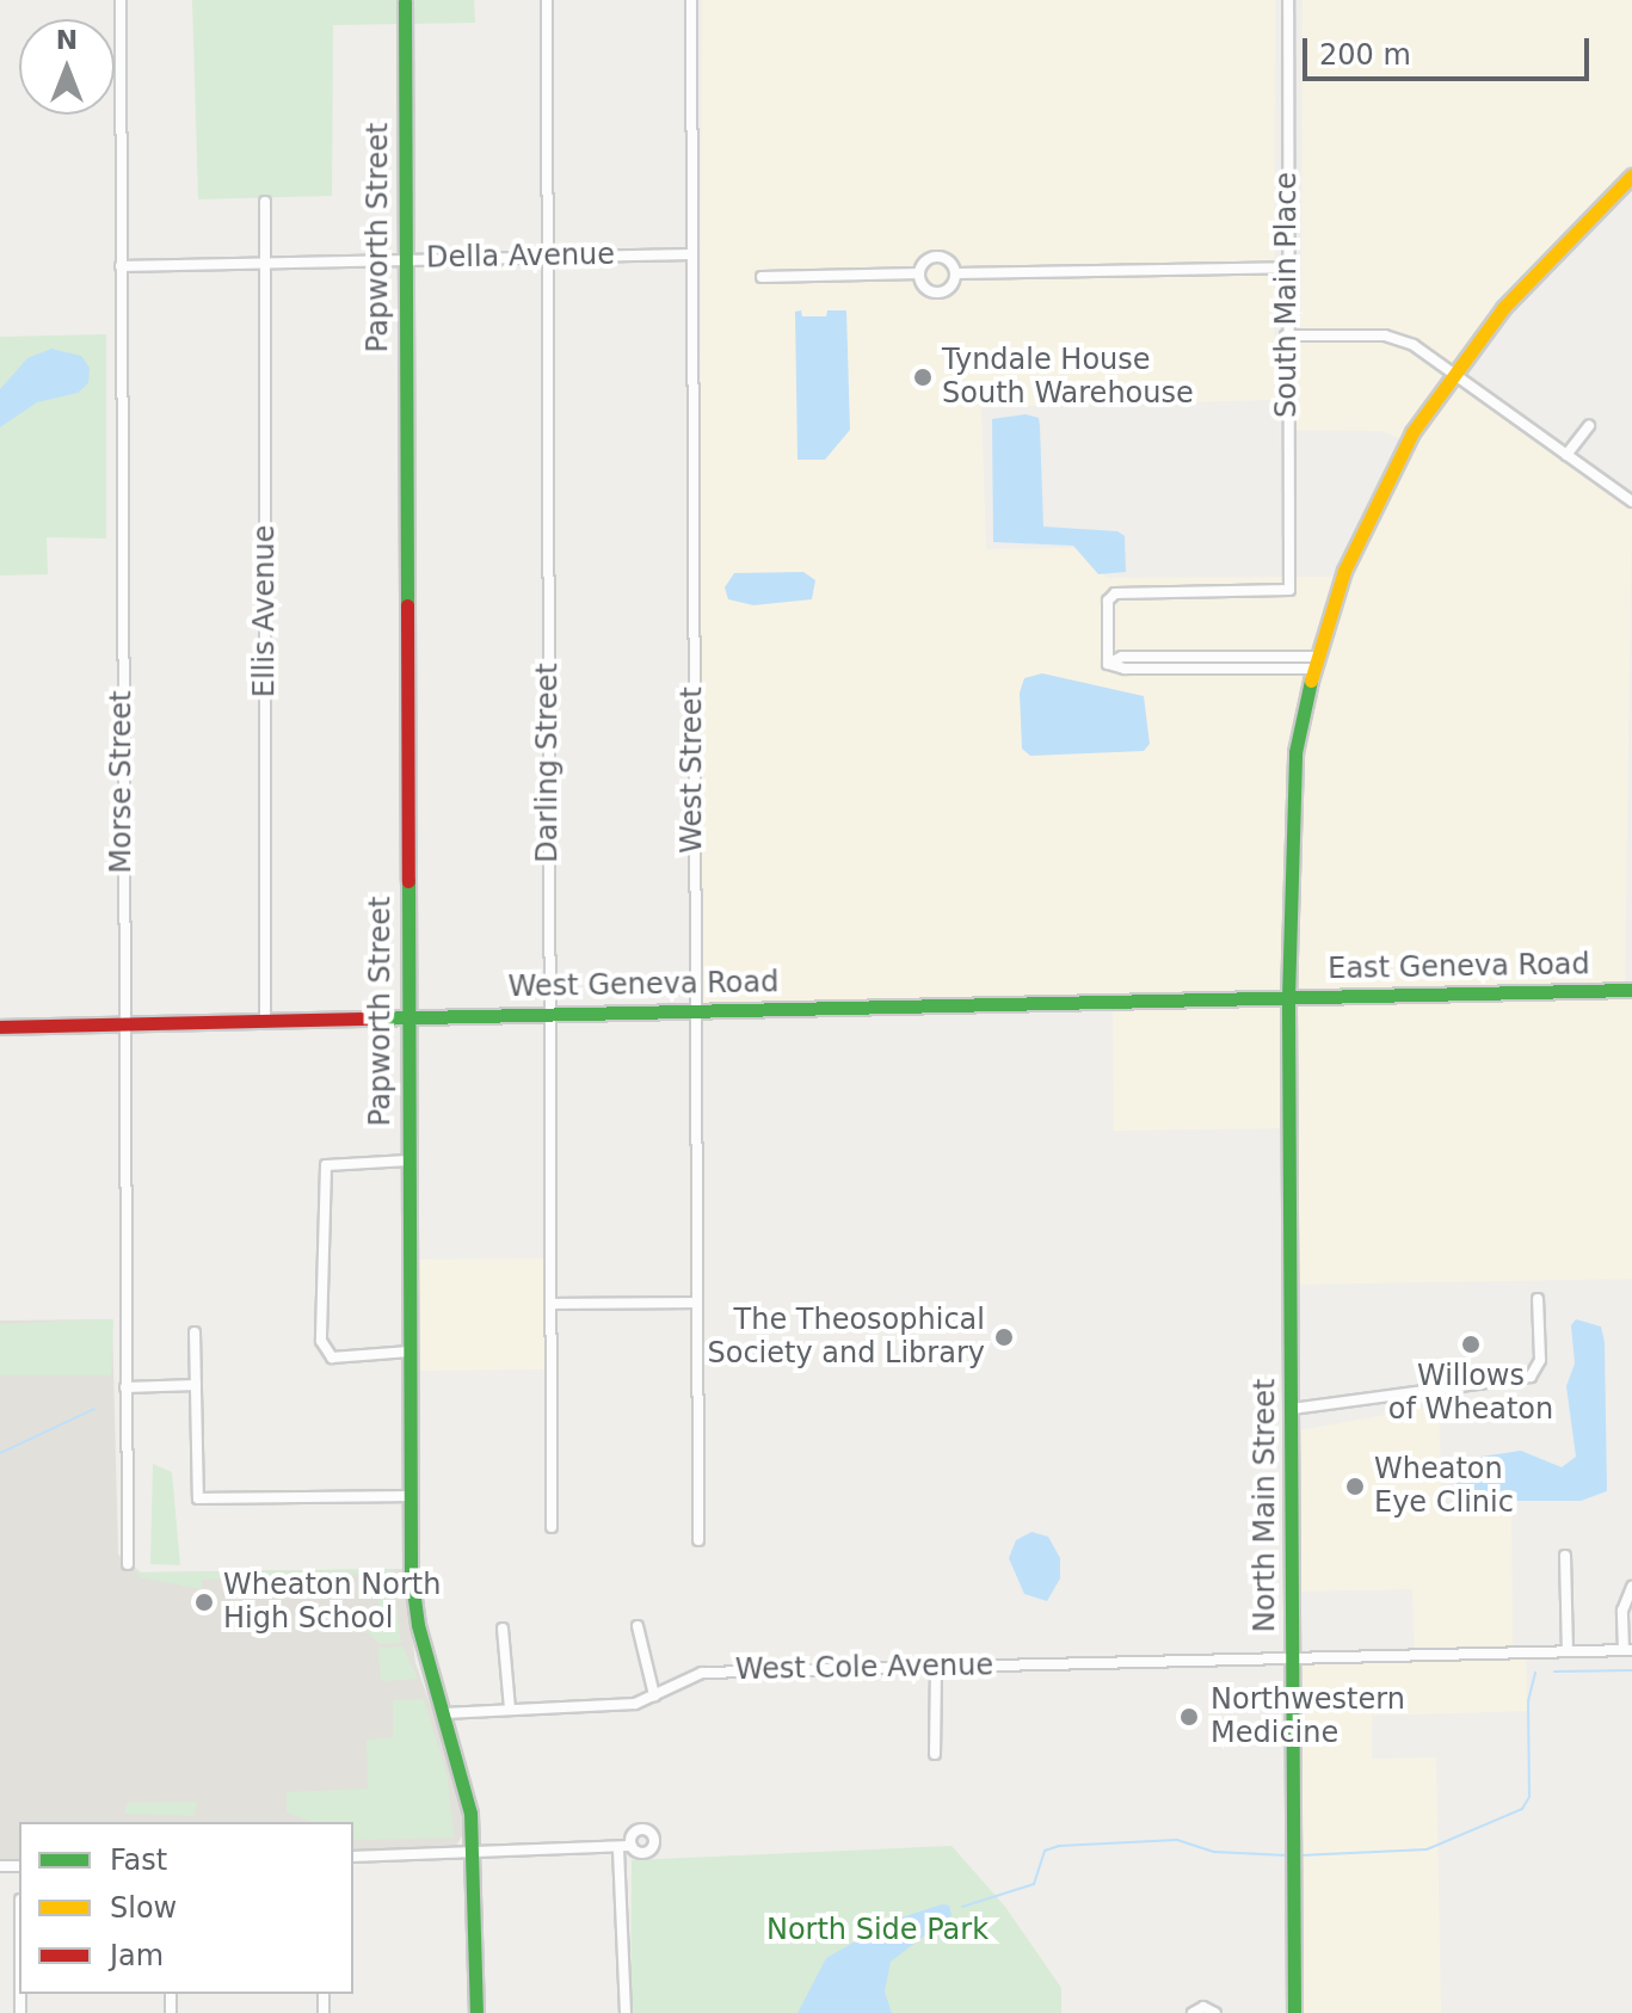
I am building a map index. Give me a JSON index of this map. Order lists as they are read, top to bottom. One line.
{"streets":{"street":["Papworth Street","Della Avenue","South Main Place","Ellis Avenue","Darling Street","West Street","Morse Street","East Geneva Road","West Geneva Road","North Main Street","West Cole Avenue"]},"crossings":[["Papworth Street","Della Avenue"],["Papworth Street","West Geneva Road"],["Papworth Street","West Cole Avenue"],["Della Avenue","Ellis Avenue"],["Della Avenue","Darling Street"],["Della Avenue","West Street"],["Della Avenue","Morse Street"],["South Main Place","North Main Street"],["Ellis Avenue","West Geneva Road"],["Darling Street","West Geneva Road"],["West Street","West Geneva Road"],["Morse Street","West Geneva Road"],["East Geneva Road","West Geneva Road"],["East Geneva Road","North Main Street"],["West Geneva Road","North Main Street"],["North Main Street","West Cole Avenue"]],"parks":["North Side Park"],"places":["Tyndale House South Warehouse","The Theosophical Society and Library","Willows of Wheaton","Wheaton Eye Clinic","Wheaton North High School","Northwestern Medicine"],"legend":["Fast","Slow","Jam"],"scale_bar":"200 m","north":"top"}
